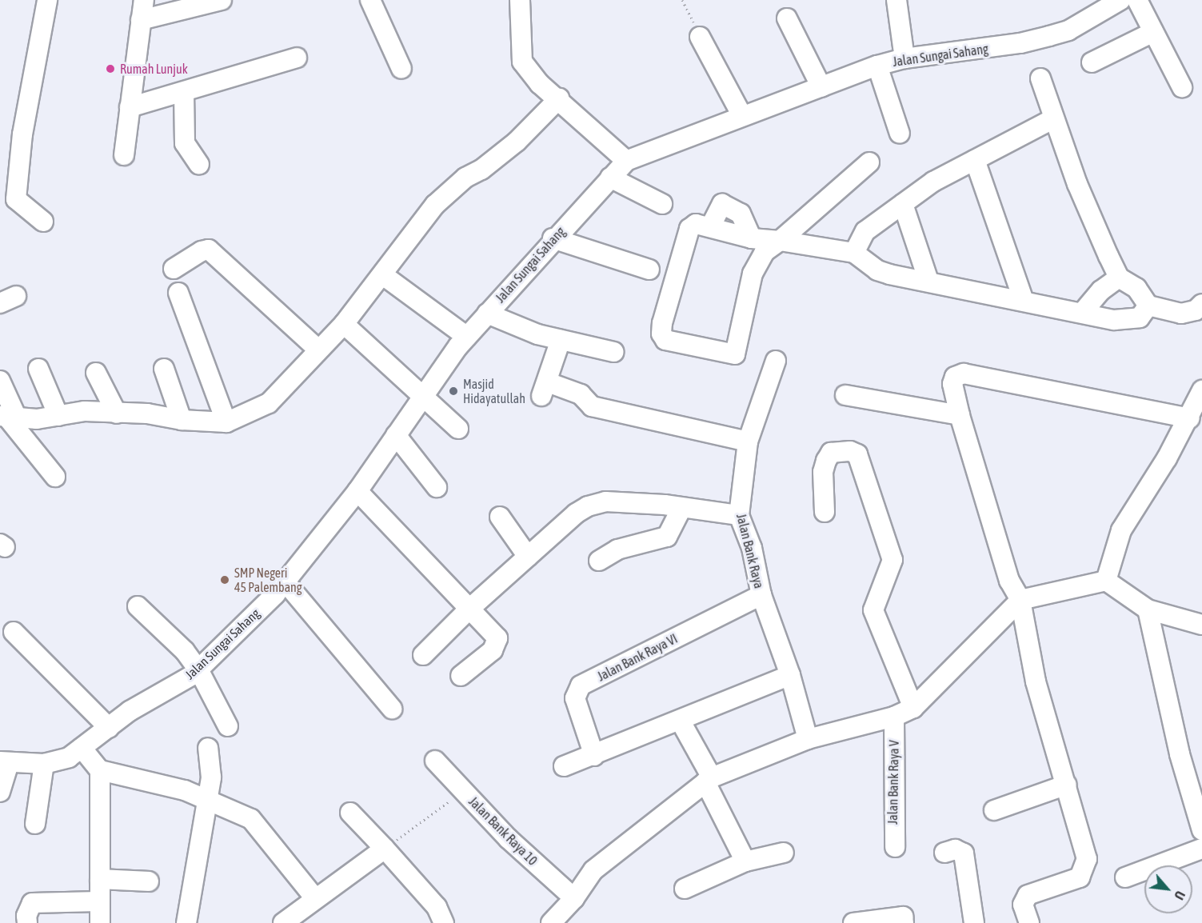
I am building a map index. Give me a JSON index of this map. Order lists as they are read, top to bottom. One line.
{"streets":{"street":["Jalan Sungai Sahang","Jalan Bank Raya","Jalan Bank Raya VI","Jalan Bank Raya V","Jalan Bank Raya 10"]},"crossings":[["Jalan Bank Raya","Jalan Bank Raya VI"]],"places":["Rumah Lunjuk","Masjid Hidayatullah","SMP Negeri 45 Palembang"],"north":"bottom right"}
